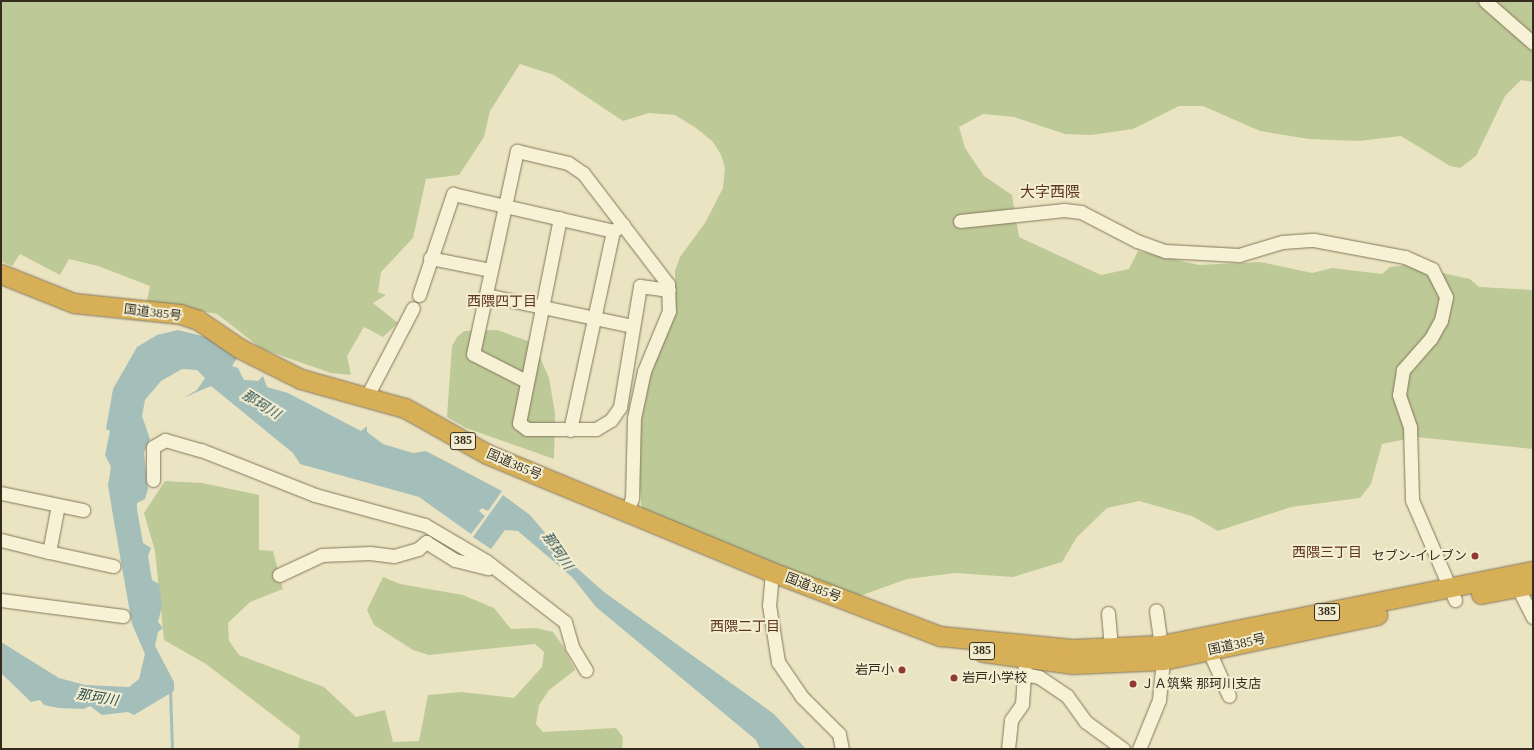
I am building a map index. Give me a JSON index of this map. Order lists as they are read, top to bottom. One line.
{"streets":{"highway":["国道385号","385"]},"districts":["大字西隈","西隈四丁目","西隈三丁目","西隈二丁目"],"water":["那珂川"],"places":["セブン-イレブン","岩戸小","岩戸小学校","ＪＡ筑紫 那珂川支店"]}
